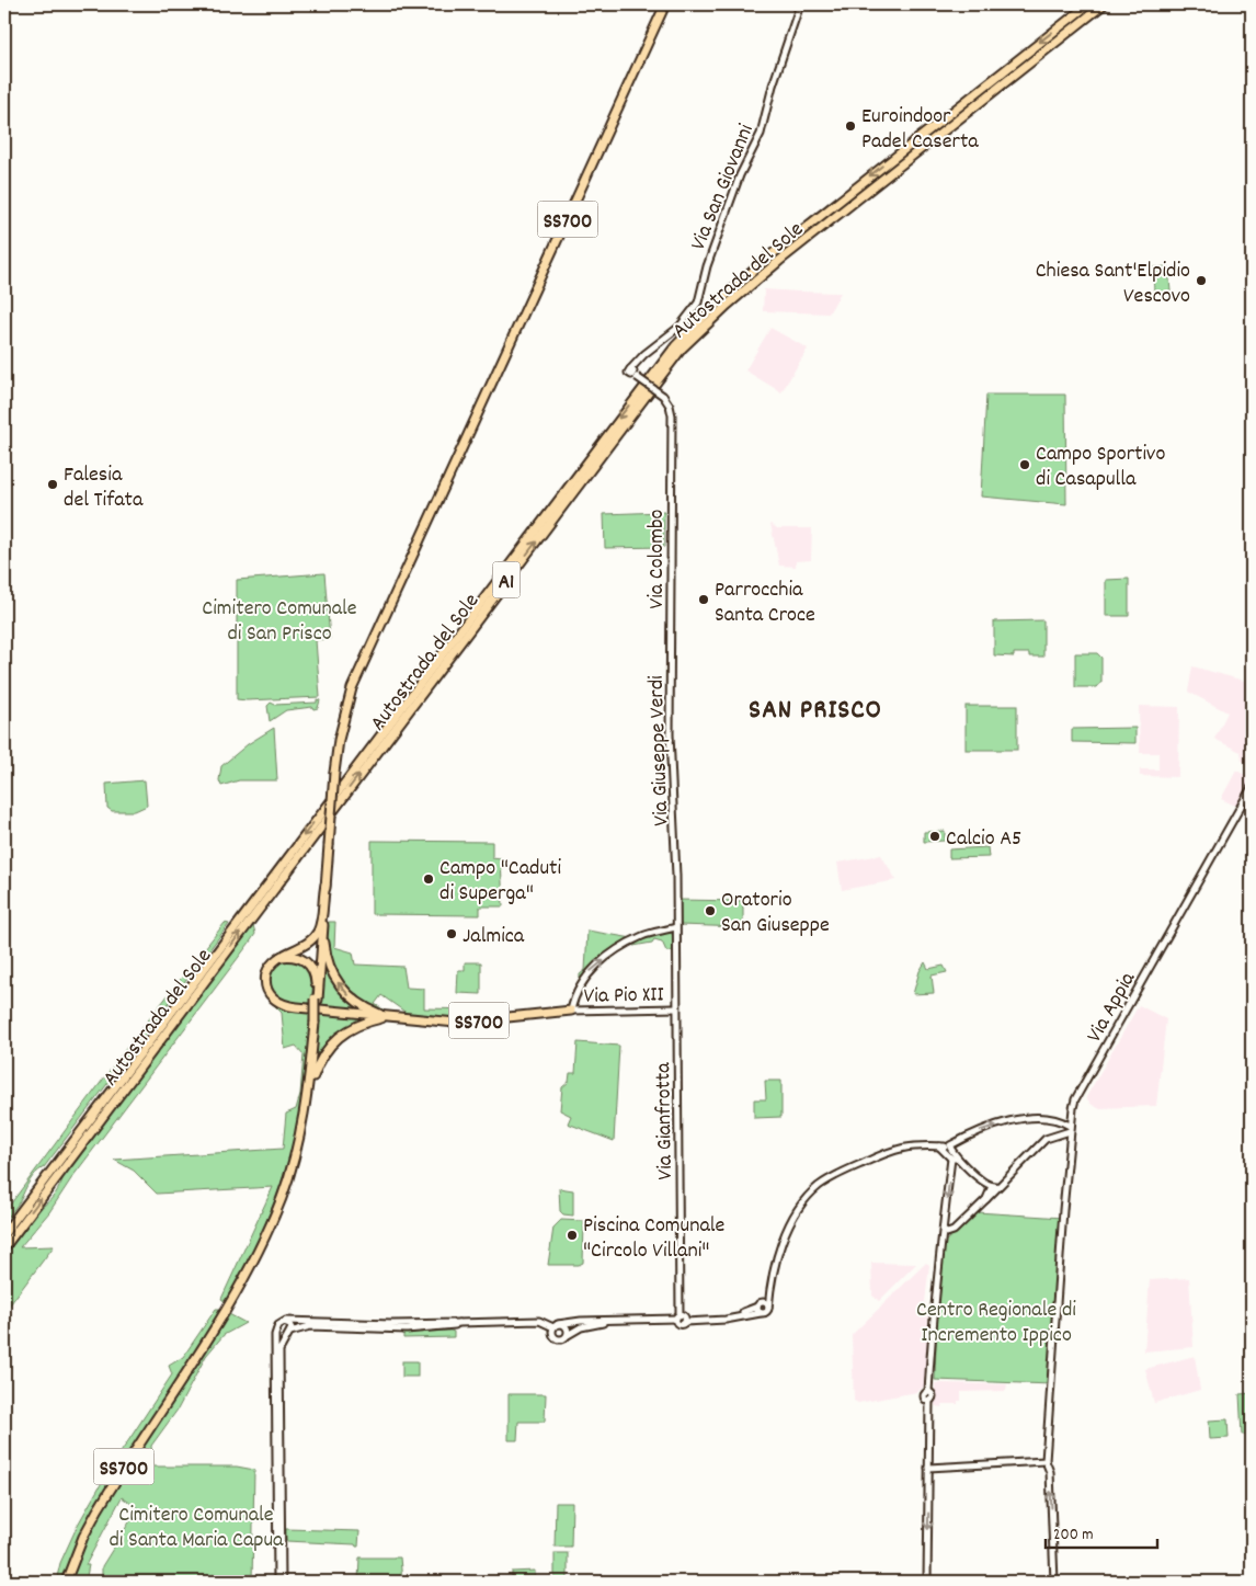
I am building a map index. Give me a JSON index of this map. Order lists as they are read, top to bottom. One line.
{"streets":{"highway":["SS700","Autostrada del Sole","A1"],"street":["Via San Giovanni","Via Colombo","Via Giuseppe Verdi","Via Pio XII","Via Appia","Via Gianfrotta"]},"crossings":[["Via San Giovanni","Via Colombo"],["SS700","Via Pio XII"],["Via Colombo","Via Giuseppe Verdi"],["Via Giuseppe Verdi","Via Gianfrotta"],["Via Pio XII","Via Gianfrotta"]],"districts":["SAN PRISCO"],"parks":["Cimitero Comunale di San Prisco","Centro Regionale di Incremento Ippico","Cimitero Comunale di Santa Maria Capua"],"places":["Euroindoor Padel Caserta","Chiesa Sant'Elpidio Vescovo","Campo Sportivo di Casapulla","Falesia del Tifata","Parrocchia Santa Croce","Calcio A5","Campo \"Caduti di Superga\"","Oratorio San Giuseppe","Jalmica","Piscina Comunale \"Circolo Villani\""],"scale_bar":"200 m"}
